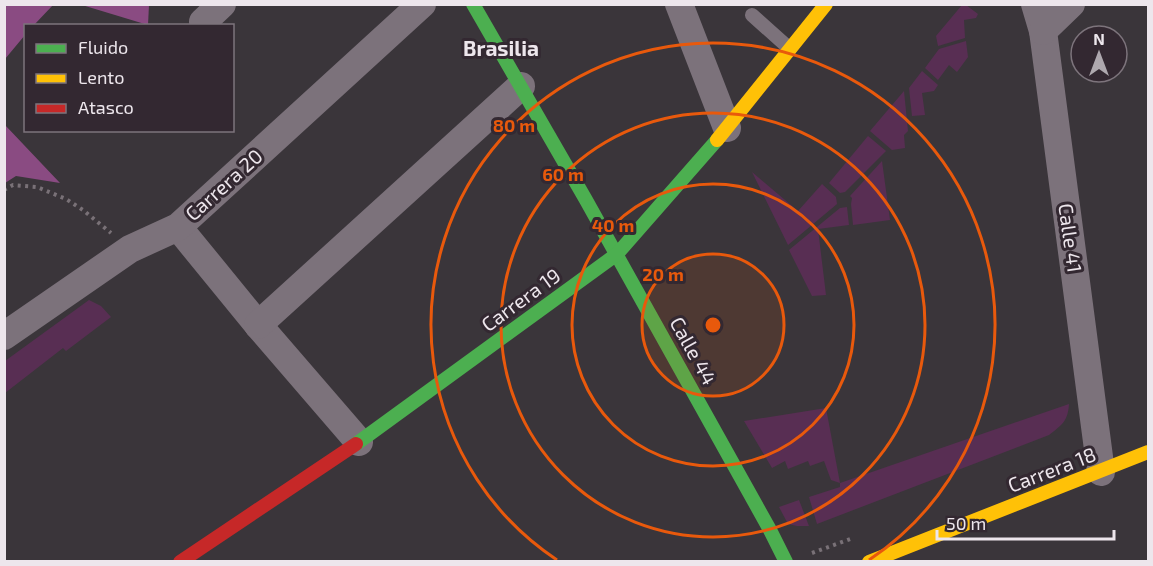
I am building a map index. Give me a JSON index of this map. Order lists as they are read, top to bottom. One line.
{"streets":{"main road":["Carrera 19","Calle 44","Carrera 18"],"street":["Carrera 20","Calle 41"]},"crossings":[["Calle 41","Carrera 18"],["Carrera 19","Calle 44"]],"districts":["Brasilia"],"legend":["Fluido","Lento","Atasco"],"scale_bar":"50 m","north":"top","rings":["80 m","60 m","40 m","20 m"]}
